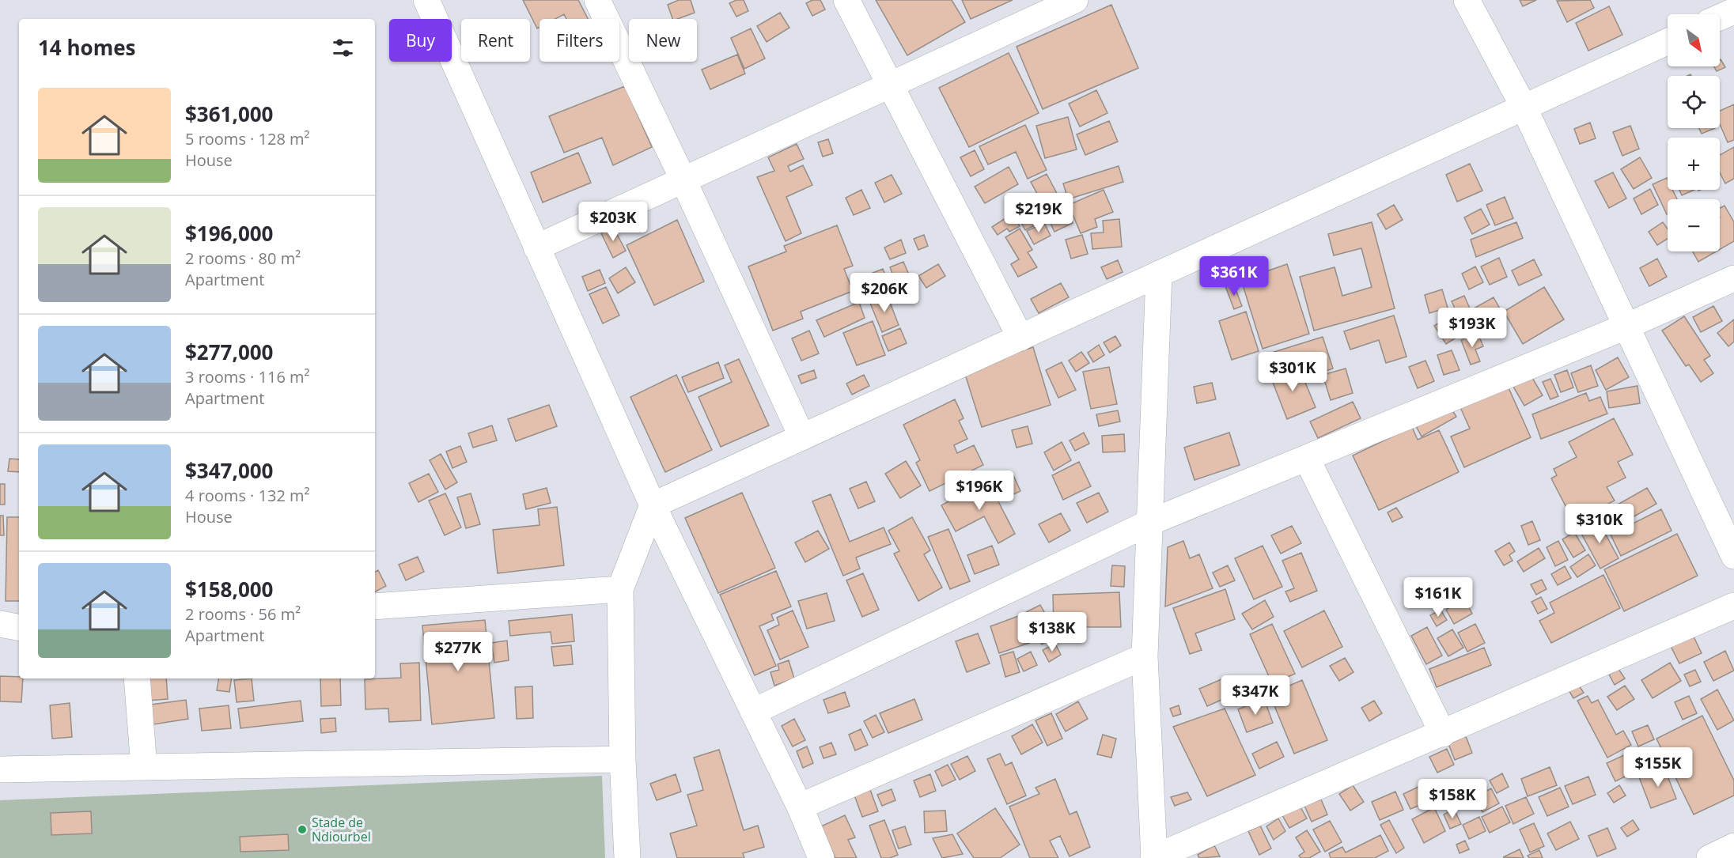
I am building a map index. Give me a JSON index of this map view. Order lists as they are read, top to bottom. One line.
{"places":["Stade de Ndiourbel"],"north":"bottom right","page":{"map_buttons":["+","−"],"chip":["Buy","Rent","Filters","New"],"heading":"14 homes","list":[{"name":"$361,000","note":"5 rooms · 128 m² · House"},{"name":"$196,000","note":"2 rooms · 80 m² · Apartment"},{"name":"$277,000","note":"3 rooms · 116 m² · Apartment"},{"name":"$347,000","note":"4 rooms · 132 m² · House"},{"name":"$158,000","note":"2 rooms · 56 m² · Apartment"}],"price":["$219K","$203K","$361K","$206K","$193K","$301K","$196K","$310K","$161K","$138K","$277K","$347K","$155K","$158K"]}}
